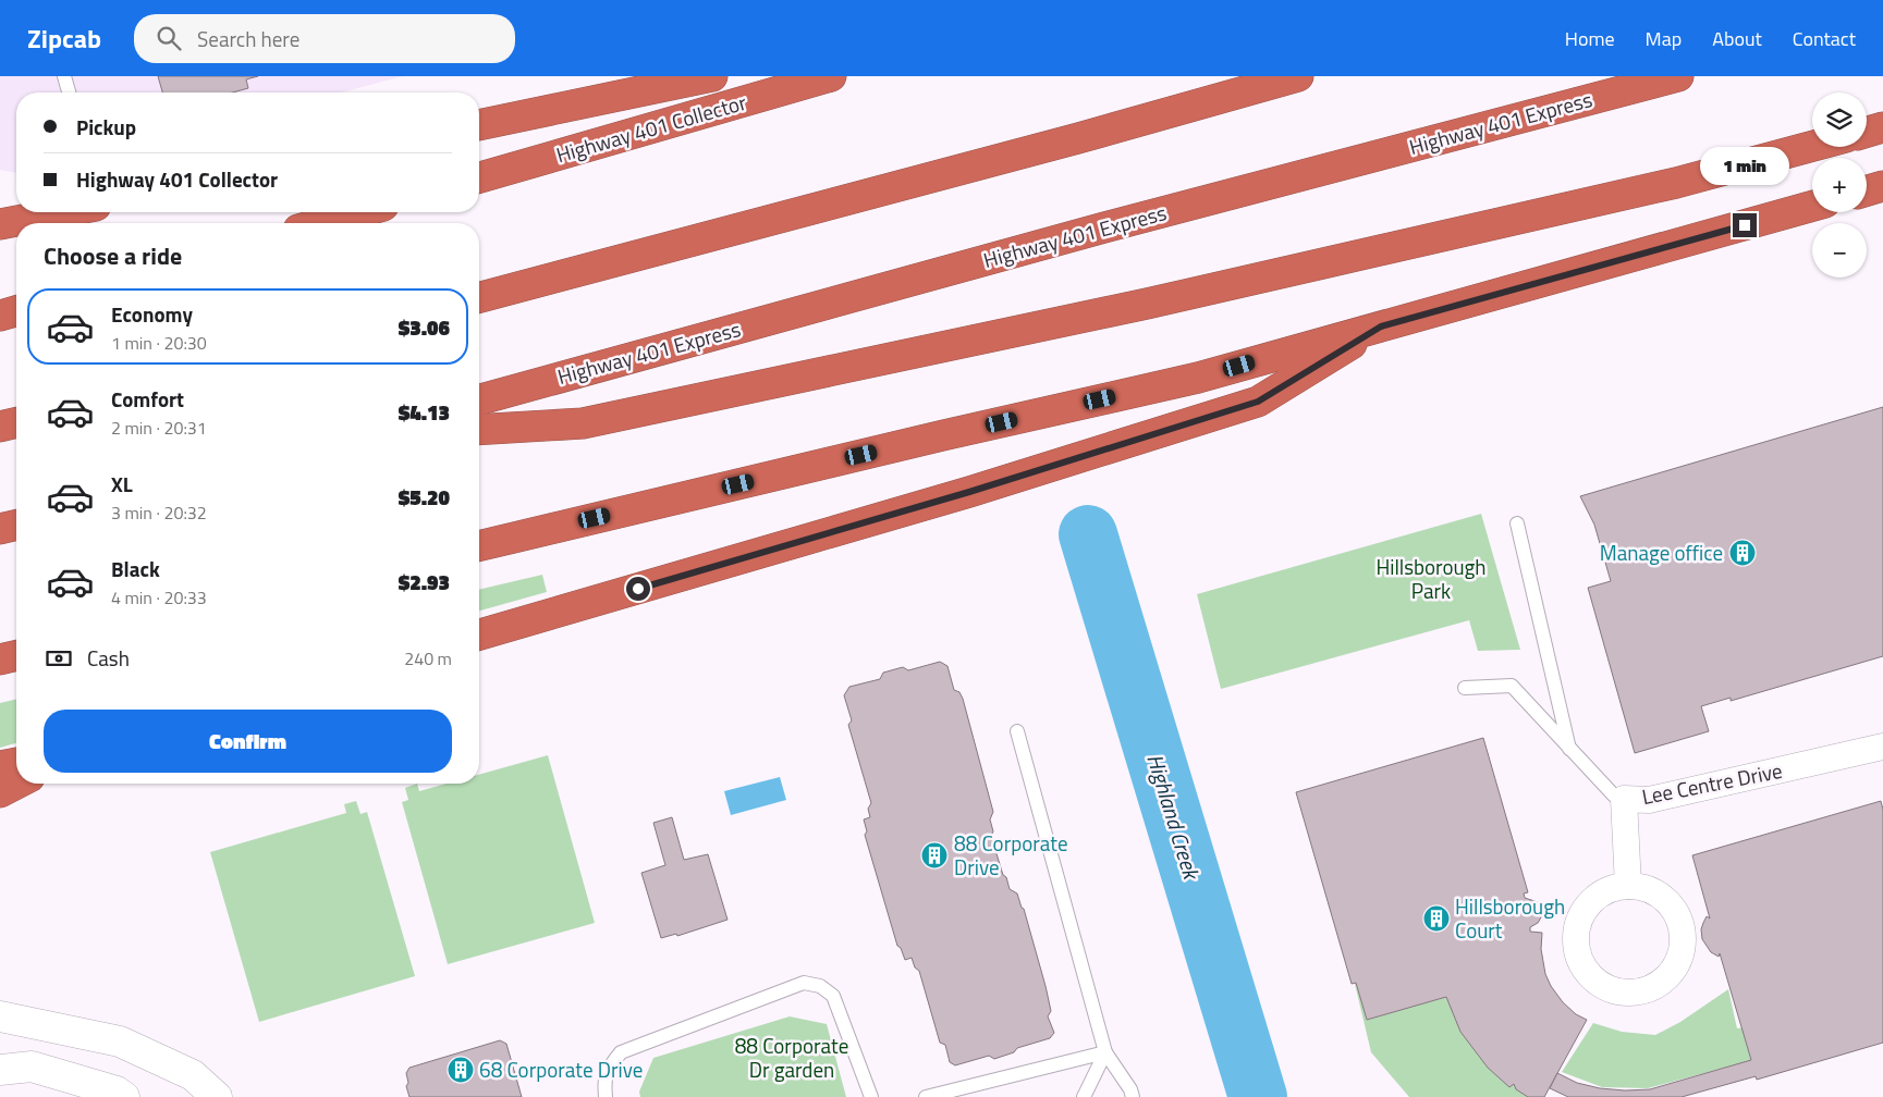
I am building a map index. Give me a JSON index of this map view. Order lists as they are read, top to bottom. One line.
{"streets":{"highway":["Highway 401 Express","Highway 401 Collector"],"street":["Lee Centre Drive"]},"water":["Highland Creek"],"parks":["Hillsborough Park","88 Corporate Dr garden"],"places":{"building":["Manage office","88 Corporate Drive","Hillsborough Court","68 Corporate Drive"]},"page":{"header":"Zipcab","search":"Search here","nav":["Home","Map","About","Contact"],"map_buttons":["+","−"],"banner":["Pickup","Highway 401 Collector"],"bubble":"1 min","heading":"Choose a ride","list":[{"name":"Economy","note":"1 min · 20:30","value":"$3.06"},{"name":"Comfort","note":"2 min · 20:31","value":"$4.13"},{"name":"XL","note":"3 min · 20:32","value":"$5.20"},{"name":"Black","note":"4 min · 20:33","value":"$2.93"}],"pay":["Cash","240 m"],"buttons":"Confirm"}}
